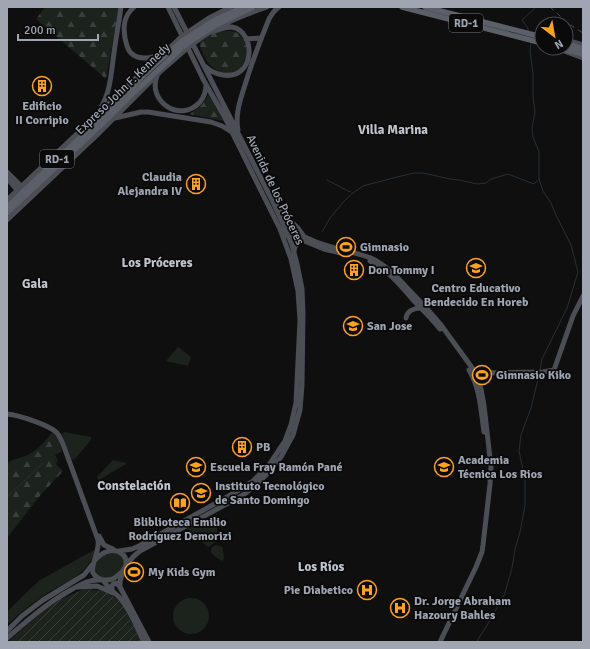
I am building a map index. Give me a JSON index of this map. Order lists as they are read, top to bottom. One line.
{"streets":{"highway":["RD-1","Expreso John F. Kennedy"],"main road":["Avenida de los Próceres"]},"crossings":[["RD-1","Expreso John F. Kennedy"],["RD-1","Avenida de los Próceres"],["Expreso John F. Kennedy","Avenida de los Próceres"]],"districts":["Villa Marina","Los Próceres","Gala","Constelación","Los Ríos"],"places":{"building":["Edificio II Corripio","Claudia Alejandra IV","Don Tommy I","PB"],"sports":["Gimnasio","Gimnasio Kiko","My Kids Gym"],"school or university":["Centro Educativo Bendecido En Horeb","San Jose","Escuela Fray Ramón Pané","Academia Técnica Los Rios","Instituto Tecnológico de Santo Domingo"],"library":["Bliblioteca Emilio Rodríguez Demorizi"],"hospital":["Pie Diabetico","Dr. Jorge Abraham Hazoury Bahles"]},"scale_bar":"200 m","north":"bottom right"}
